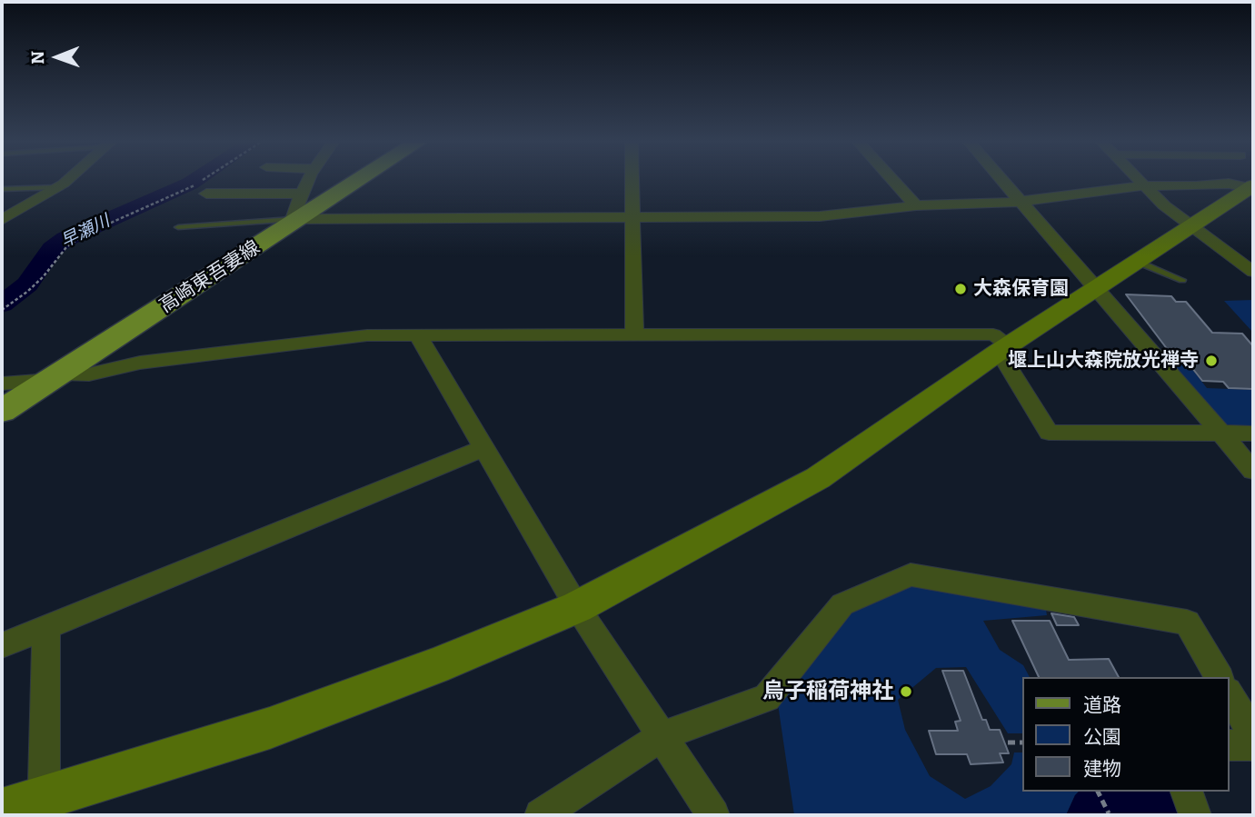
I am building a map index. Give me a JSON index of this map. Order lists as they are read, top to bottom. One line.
{"streets":{"main road":["高崎東吾妻線"]},"water":["早瀬川"],"places":["大森保育園","堰上山大森院放光禅寺","烏子稲荷神社"],"legend":["道路","公園","建物"],"north":"left"}
